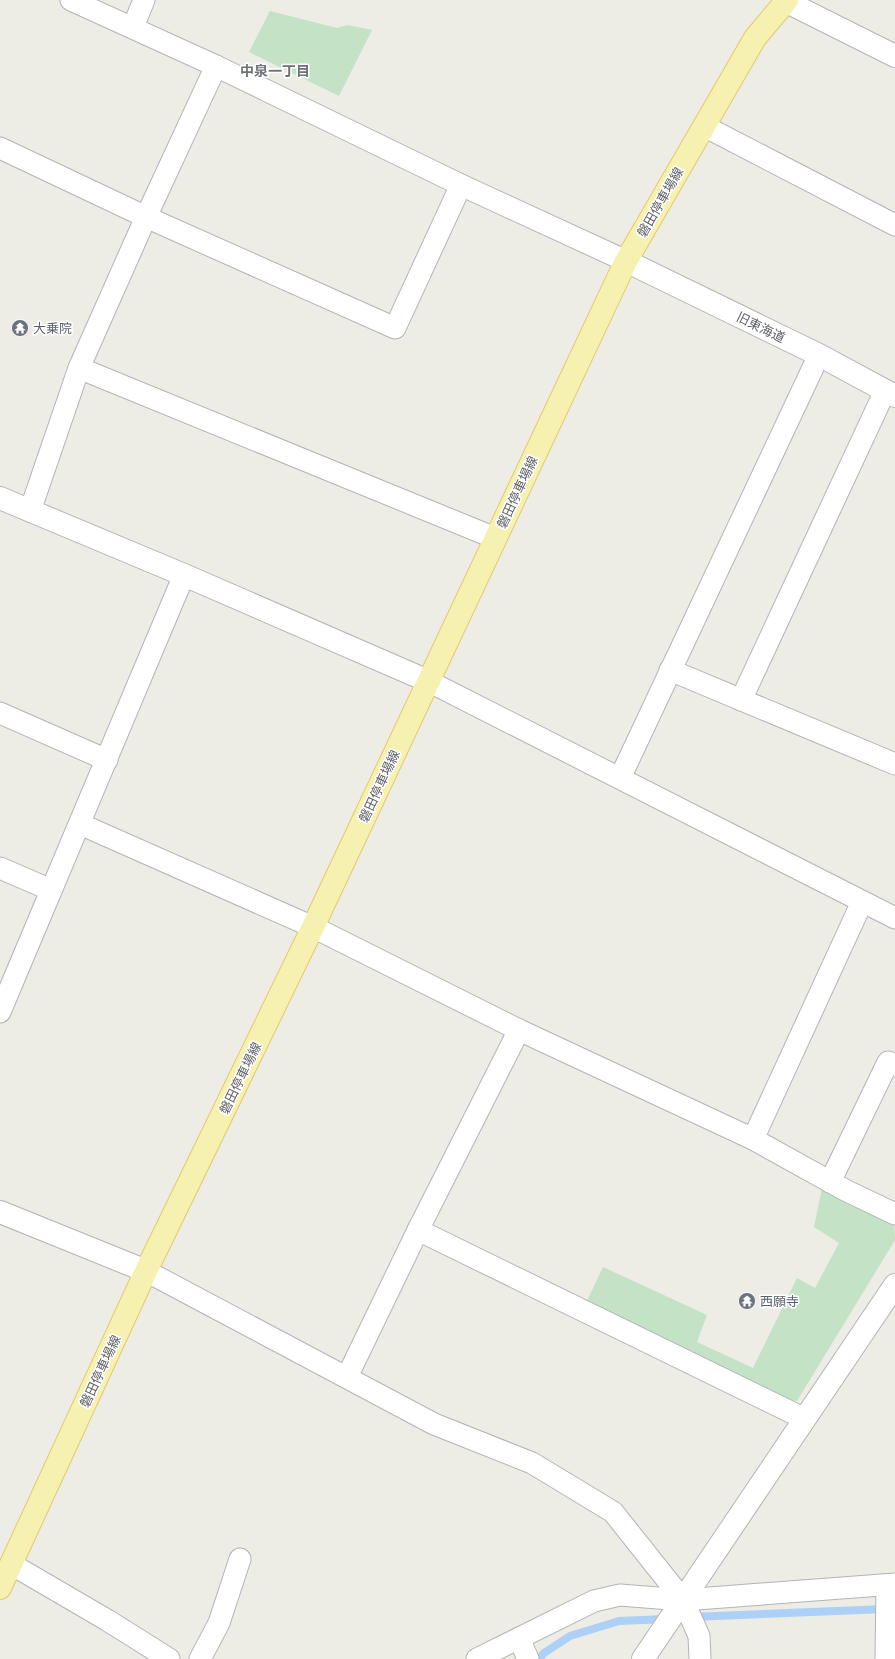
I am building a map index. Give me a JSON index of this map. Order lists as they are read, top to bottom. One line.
{"streets":{"main road":["磐田停車場線"],"street":["旧東海道"]},"crossings":[["磐田停車場線","旧東海道"]],"districts":["中泉一丁目"],"places":{"temple":["大乗院","西願寺"]}}
